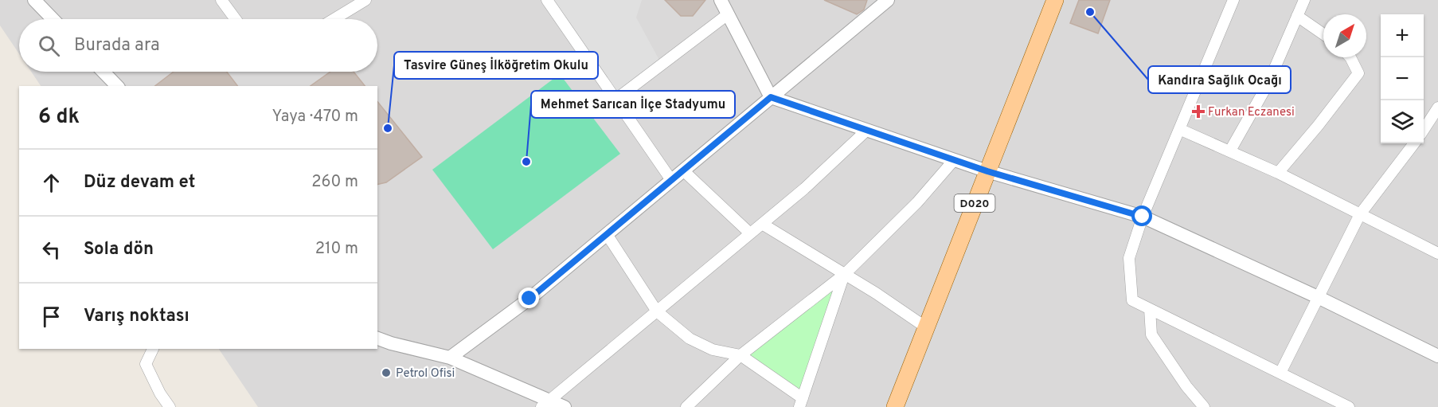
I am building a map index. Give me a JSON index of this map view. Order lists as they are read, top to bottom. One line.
{"streets":{"main road":["D020"]},"places":{"other":["Kandıra Sağlık Ocağı","Tasvire Güneş İlköğretim Okulu","Mehmet Sarıcan İlçe Stadyumu","Petrol Ofisi"],"health":["Furkan Eczanesi"]},"north":"top right","page":{"map_buttons":["+","−"],"search":"Burada ara","heading":["6 dk","Yaya · 470 m"],"list":[["Düz devam et","260 m"],["Sola dön","210 m"],"Varış noktası"]}}
